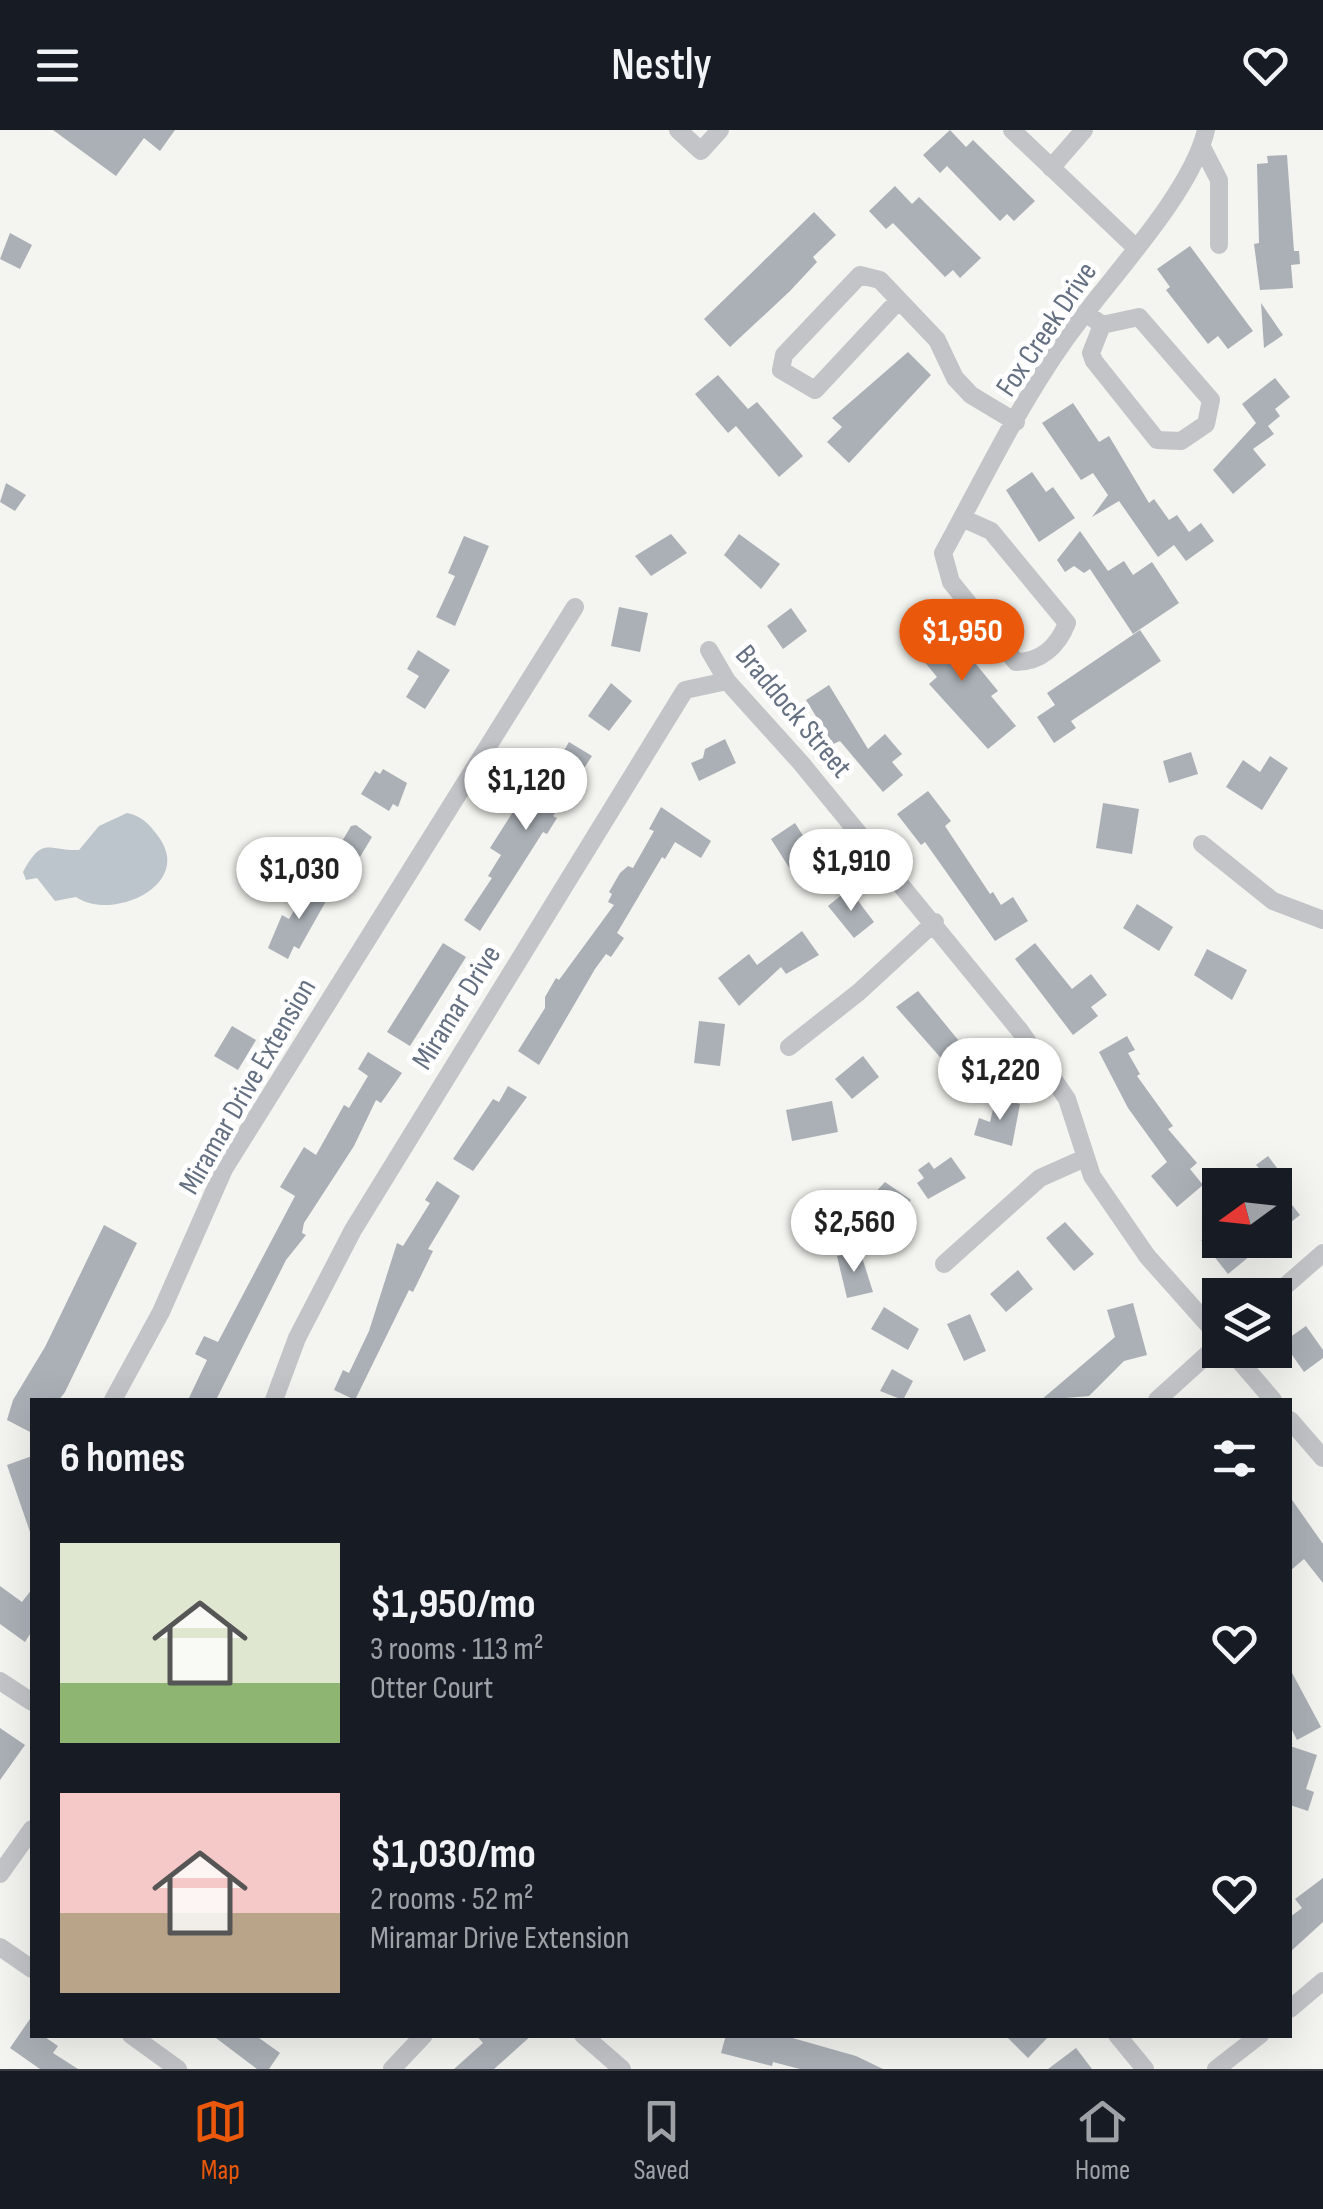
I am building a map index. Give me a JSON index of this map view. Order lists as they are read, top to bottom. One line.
{"streets":{"street":["Fox Creek Drive","Braddock Street","Miramar Drive","Miramar Drive Extension"]},"crossings":[["Braddock Street","Miramar Drive"]],"north":"left","page":{"header":"Nestly","price":["$1,950","$1,120","$1,910","$1,030","$1,220","$2,560"],"heading":"6 homes","list":[{"name":"$1,950/mo","note":"3 rooms · 113 m² · Otter Court"},{"name":"$1,030/mo","note":"2 rooms · 52 m² · Miramar Drive Extension"}],"tabs":["Map","Saved","Home"]}}
